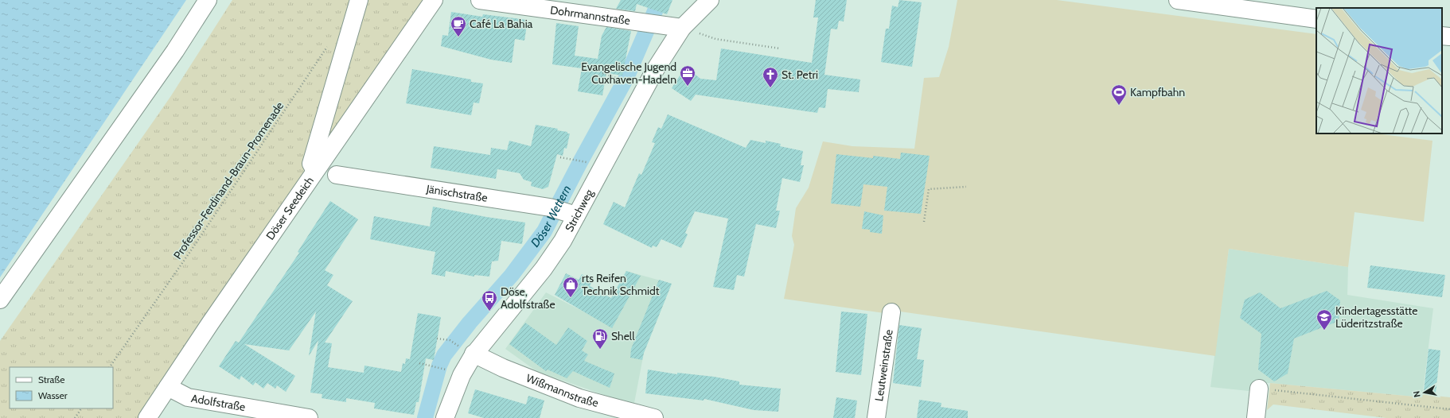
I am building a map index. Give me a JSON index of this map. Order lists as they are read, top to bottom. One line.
{"streets":{"street":["Dohrmannstraße","Jänischstraße","Döser Seedeich","Strichweg","Leutweinstraße","Wißmannstraße","Adolfstraße"],"path":["Professor-Ferdinand-Braun-Promenade"]},"crossings":[["Dohrmannstraße","Strichweg"],["Jänischstraße","Strichweg"],["Döser Seedeich","Adolfstraße"],["Strichweg","Wißmannstraße"]],"water":["Döser Wettern"],"places":{"cafe":["Café La Bahia"],"office":["Evangelische Jugend Cuxhaven-Hadeln"],"church":["St. Petri"],"sports":["Kampfbahn"],"shop":["rts Reifen Technik Schmidt"],"bus stop":["Döse, Adolfstraße"],"school or university":["Kindertagesstätte Lüderitzstraße"],"fuel station":["Shell"]},"legend":["Straße","Wasser"],"north":"left"}
